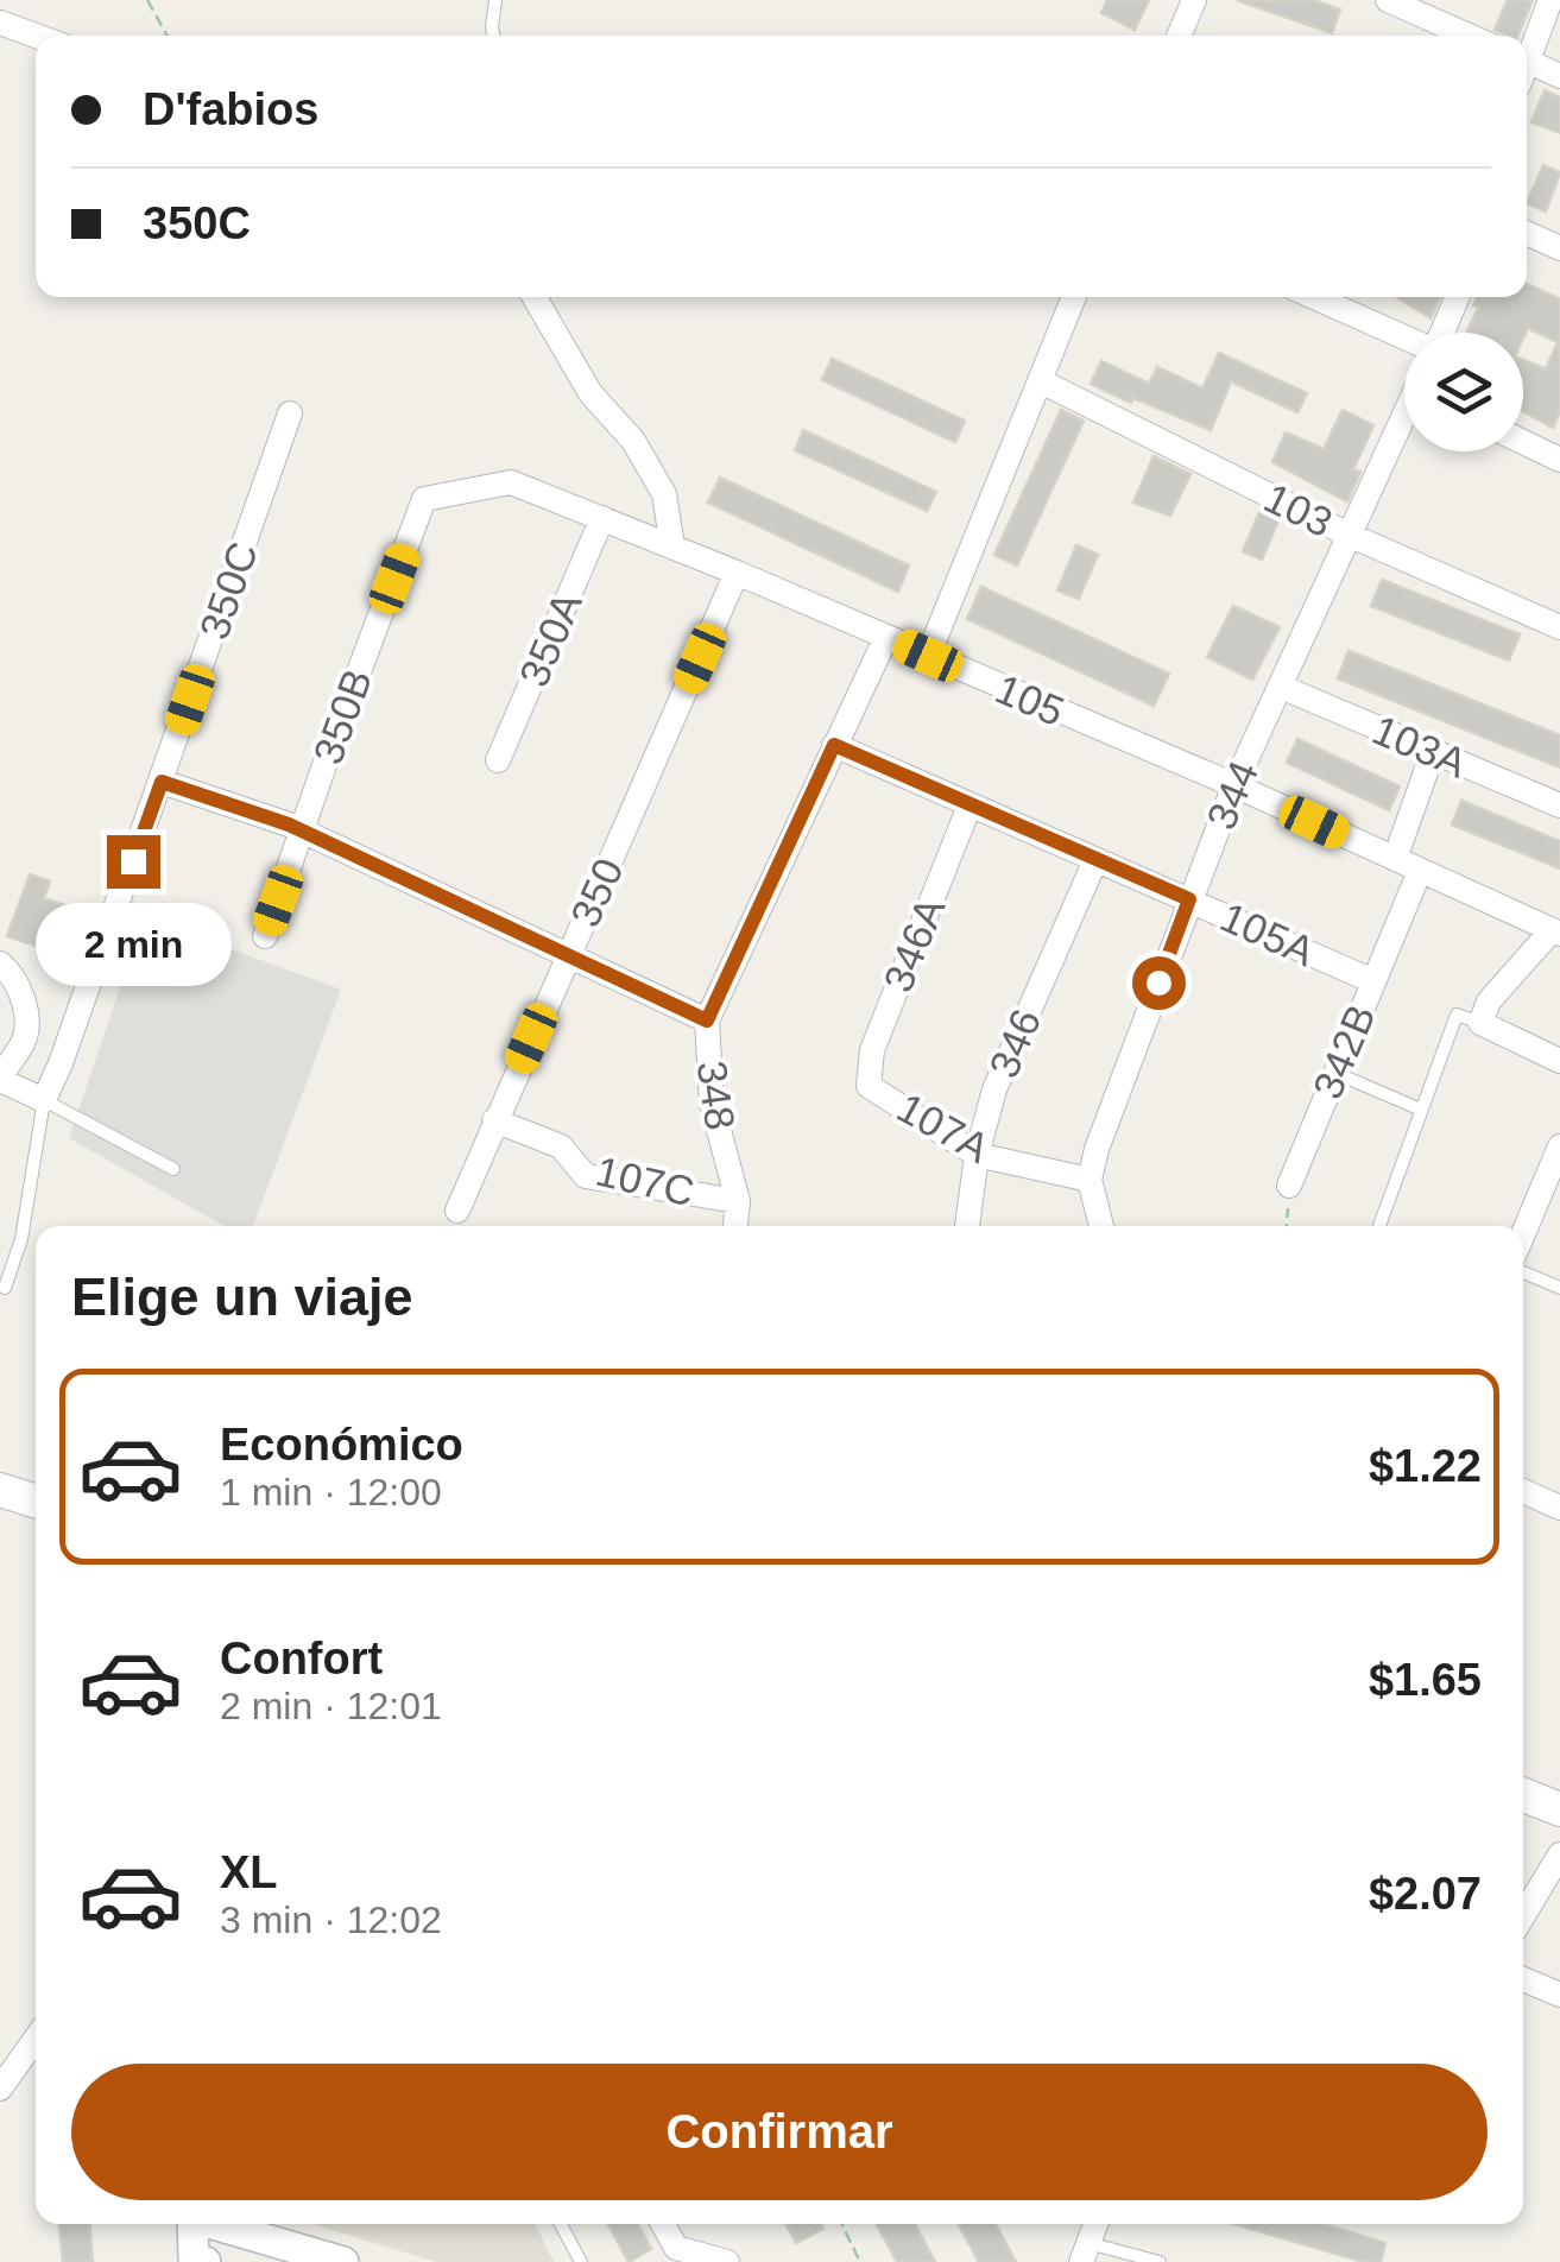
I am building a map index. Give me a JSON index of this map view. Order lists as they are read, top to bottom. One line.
{"streets":{"street":["103","350C","350A","105","350B","103A","344","350","105A","346A","346","342B","348","107A","107C"]},"crossings":[["103","344"],["350A","105"],["105","350B"],["105","344"],["105","350"],["105","342B"],["105","348"],["103A","344"],["344","105A"],["344","107A"],["350","107C"],["105A","346A"],["105A","346"],["105A","342B"],["105A","348"],["346A","107A"],["346","107A"],["348","107C"]],"page":{"banner":["D'fabios","350C"],"bubble":"2 min","heading":"Elige un viaje","list":[{"name":"Económico","note":"1 min · 12:00","value":"$1.22"},{"name":"Confort","note":"2 min · 12:01","value":"$1.65"},{"name":"XL","note":"3 min · 12:02","value":"$2.07"}],"buttons":"Confirmar"}}
